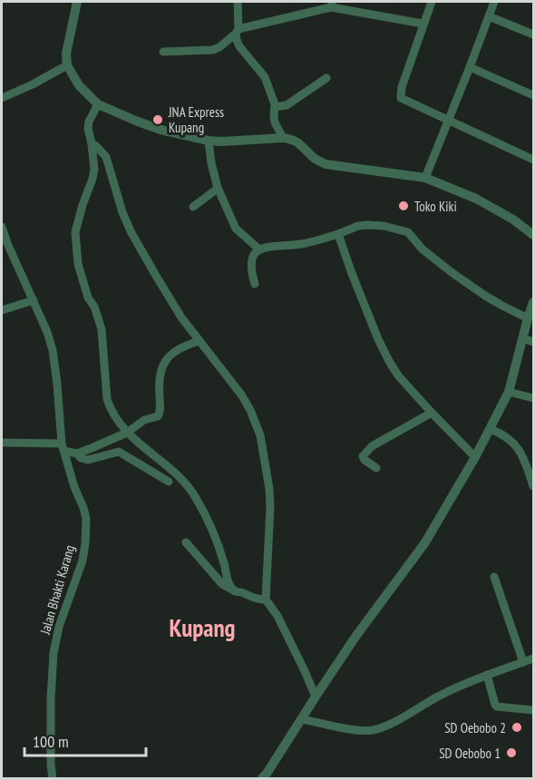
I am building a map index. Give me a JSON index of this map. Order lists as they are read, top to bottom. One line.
{"streets":{"street":["Jalan Bhakti Karang"]},"districts":["Kupang"],"places":["JNA Express Kupang","Toko Kiki","SD Oebobo 2","SD Oebobo 1"],"scale_bar":"100 m"}
